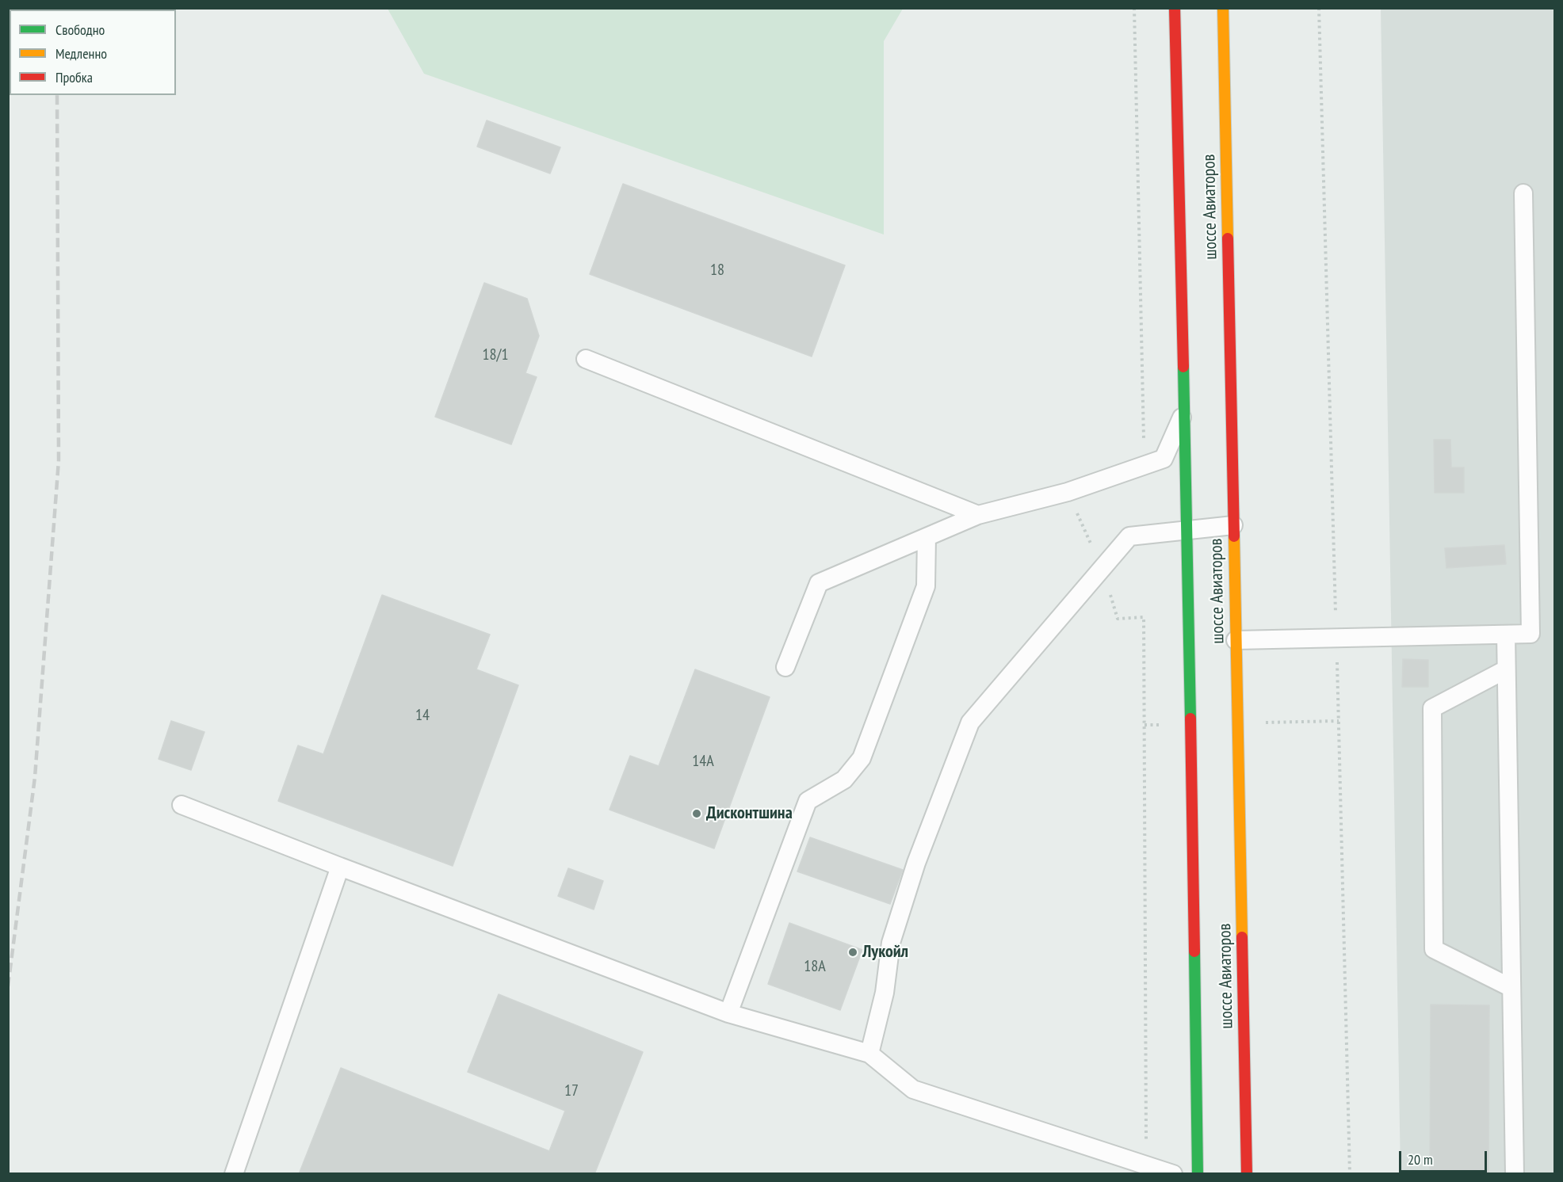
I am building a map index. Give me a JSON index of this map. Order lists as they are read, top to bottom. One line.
{"streets":{"main road":["шоссе Авиаторов"]},"places":["Дисконтшина","Лукойл"],"house_numbers":["18","18/1","14","14А","18А","17"],"legend":["Свободно","Медленно","Пробка"],"scale_bar":"20 m"}
